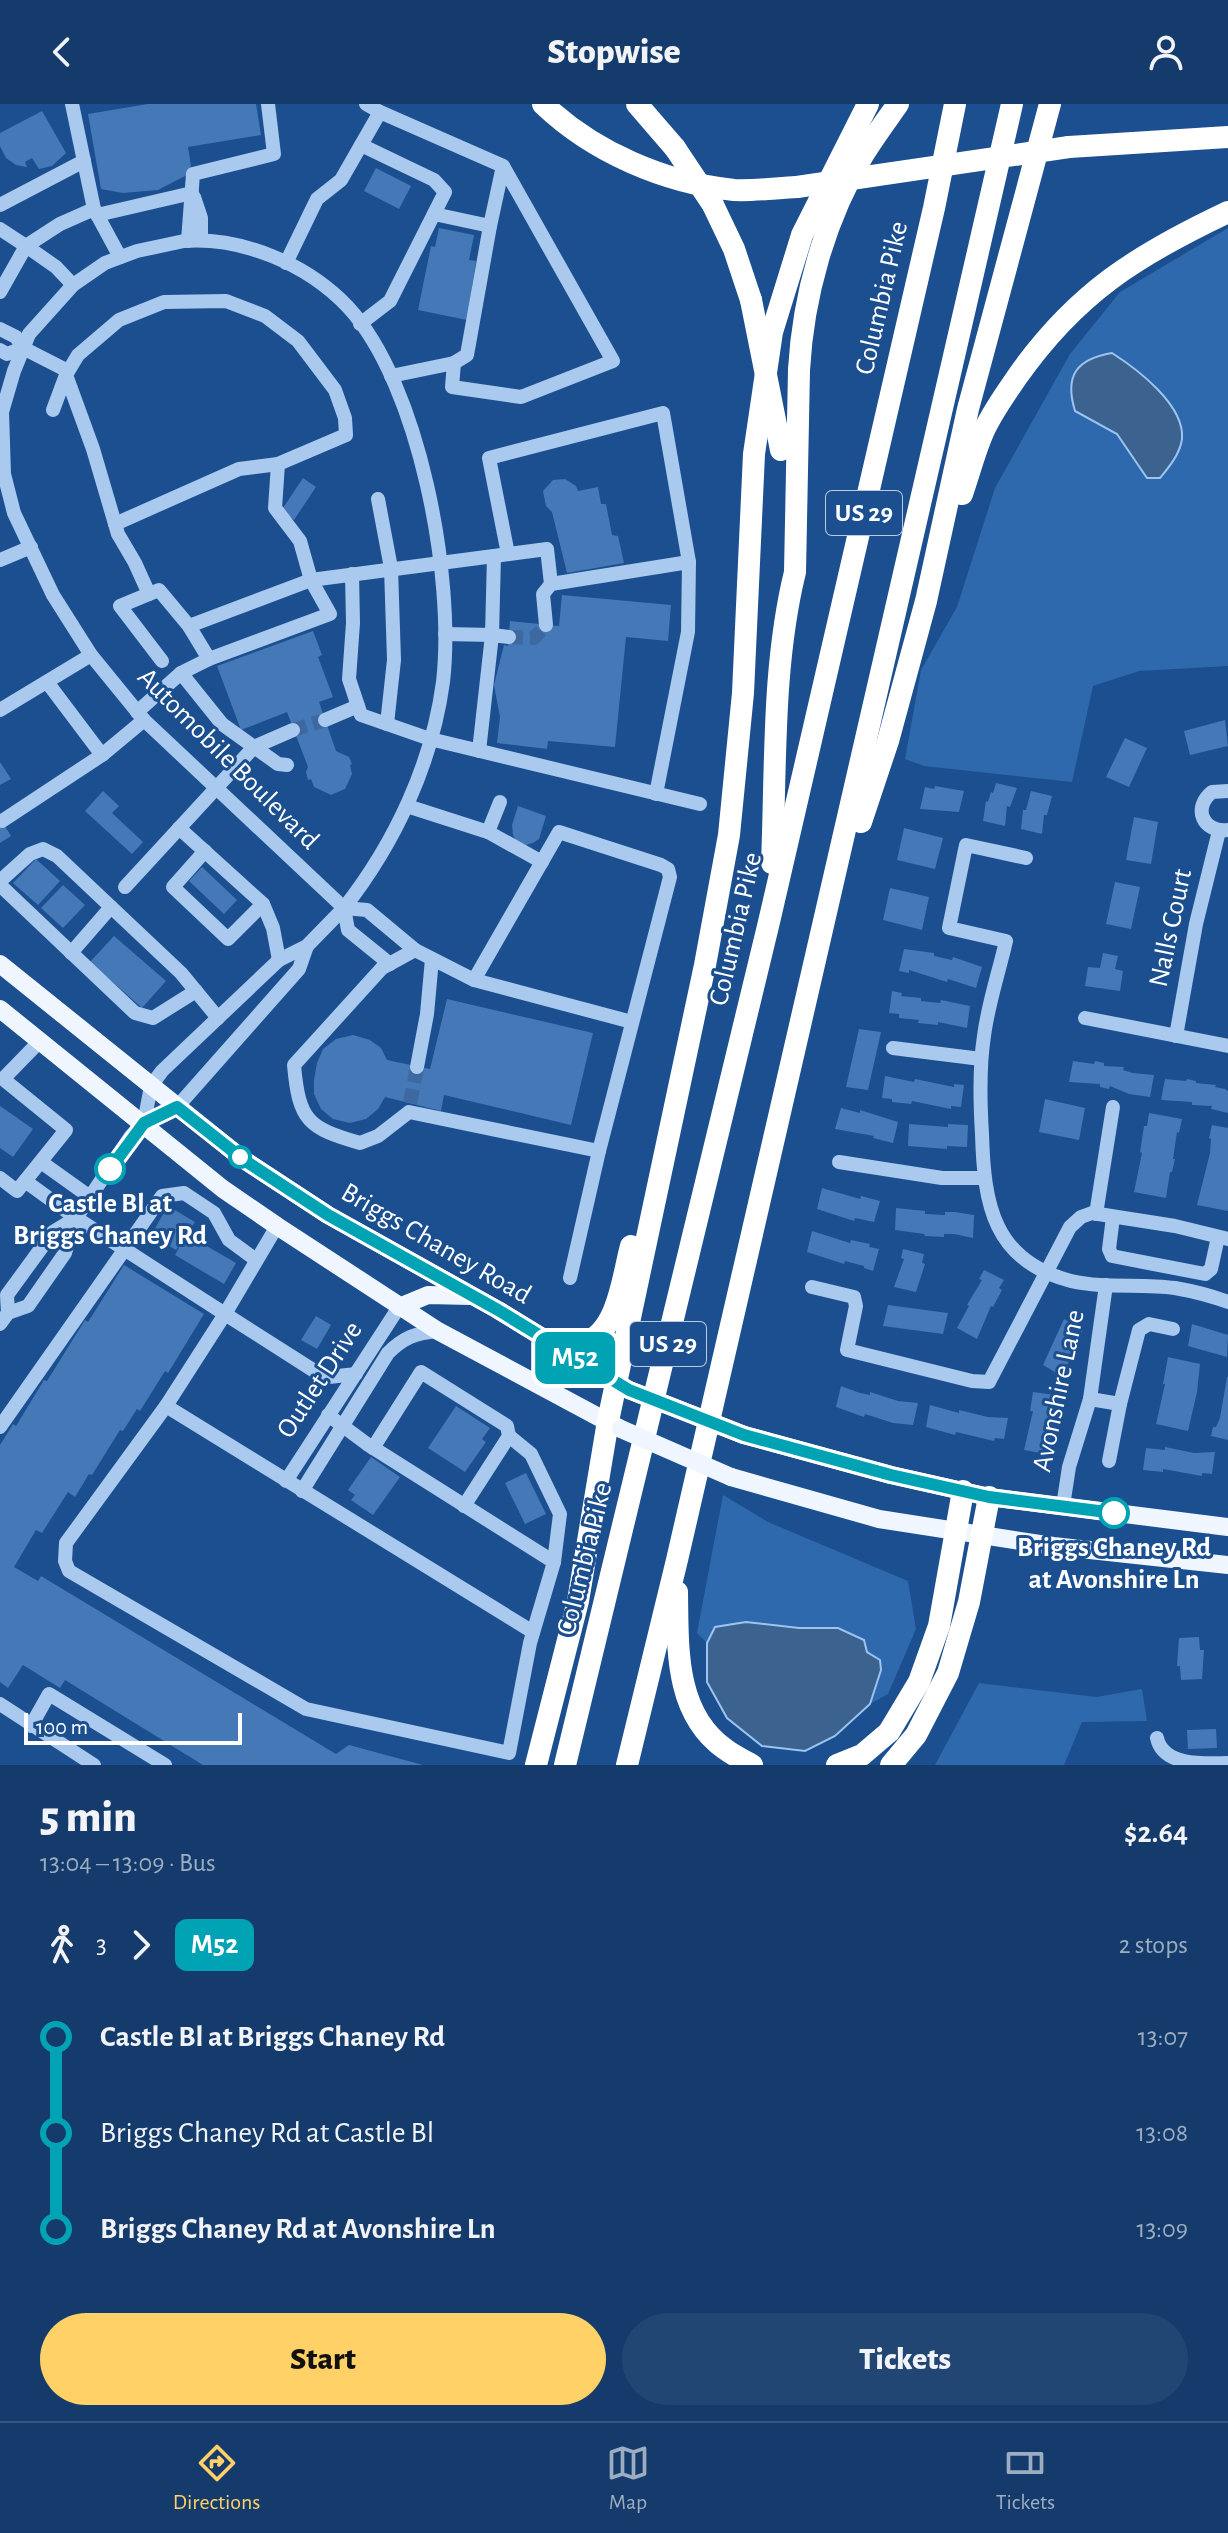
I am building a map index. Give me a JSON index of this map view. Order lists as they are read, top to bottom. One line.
{"streets":{"highway":["Columbia Pike","US 29"],"main road":["Briggs Chaney Road"],"street":["Automobile Boulevard","Nalls Court","Outlet Drive","Avonshire Lane"]},"crossings":[["Automobile Boulevard","Briggs Chaney Road"],["Briggs Chaney Road","Avonshire Lane"]],"places":["Castle Bl at Briggs Chaney Rd","Briggs Chaney Rd at Avonshire Ln"],"lines":["bus line M52"],"scale_bar":"100 m","page":{"header":"Stopwise","on_map":"M52","scale":"100 m","heading":["5 min","13:04 – 13:09 · Bus","$2.64"],"legs":["3","M52","2 stops"],"list":[{"name":"Castle Bl at Briggs Chaney Rd","value":"13:07"},{"name":"Briggs Chaney Rd at Castle Bl","value":"13:08"},{"name":"Briggs Chaney Rd at Avonshire Ln","value":"13:09"}],"buttons":["Start","Tickets"],"tabs":["Directions","Map","Tickets"]}}
